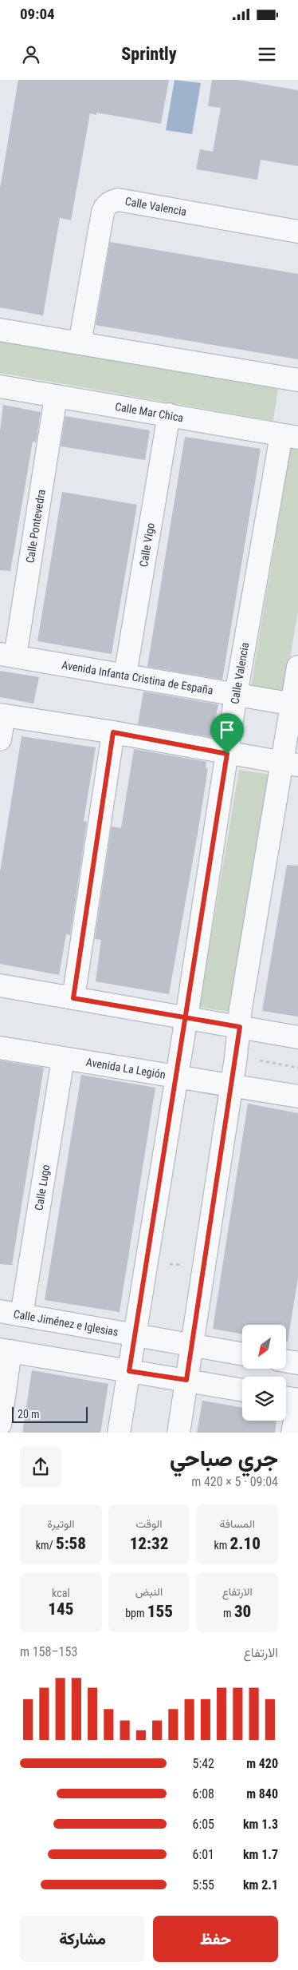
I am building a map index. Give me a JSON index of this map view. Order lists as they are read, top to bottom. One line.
{"streets":{"street":["Calle Valencia","Calle Mar Chica","Calle Pontevedra","Calle Vigo","Avenida Infanta Cristina de España","Avenida La Legión","Calle Lugo","Calle Jiménez e Iglesias"]},"crossings":[["Calle Valencia","Calle Mar Chica"],["Calle Valencia","Avenida Infanta Cristina de España"],["Calle Valencia","Avenida La Legión"],["Calle Valencia","Calle Jiménez e Iglesias"],["Calle Mar Chica","Calle Pontevedra"],["Calle Mar Chica","Calle Vigo"],["Calle Pontevedra","Avenida Infanta Cristina de España"],["Calle Vigo","Avenida Infanta Cristina de España"],["Avenida La Legión","Calle Lugo"],["Calle Lugo","Calle Jiménez e Iglesias"]],"scale_bar":"20 m","north":"bottom left","page":{"status":"09:04","header":"Sprintly","scale":"20 m","heading":["جري صباحي","09:04 · 5 × 420 m"],"stats":[["المسافة","2.10 km"],["الوقت","12:32"],["الوتيرة","5:58 /km"],["الارتفاع","30 m"],["النبض","155 bpm"],["kcal","145"]],"chart":["الارتفاع","153–158 m"],"list":[{"name":"420 m","note":"5:42"},{"name":"840 m","note":"6:08"},{"name":"1.3 km","note":"6:05"},{"name":"1.7 km","note":"6:01"},{"name":"2.1 km","note":"5:55"}],"buttons":["حفظ","مشاركة"]}}
